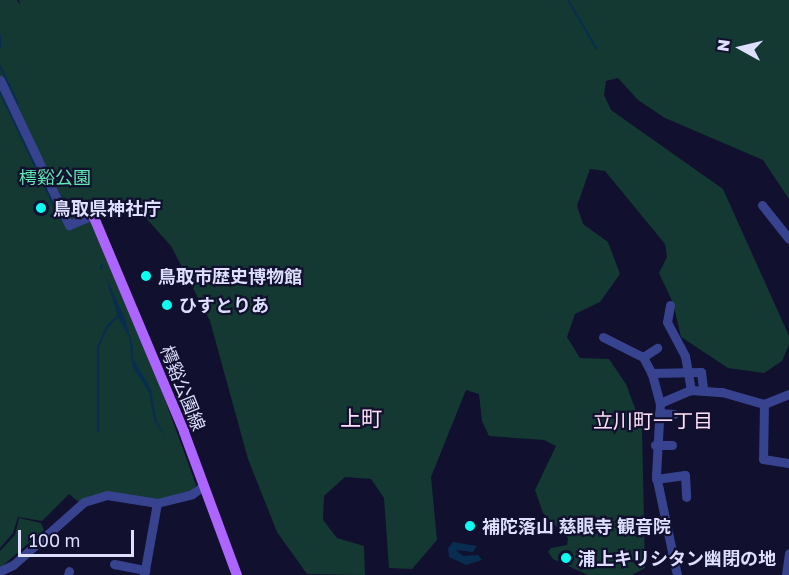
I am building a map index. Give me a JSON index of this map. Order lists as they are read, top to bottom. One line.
{"streets":{"main road":["樗谿公園線"]},"districts":["上町","立川町一丁目"],"parks":["樗谿公園"],"places":["鳥取県神社庁","鳥取市歴史博物館","ひすとりあ","補陀落山 慈眼寺 観音院","浦上キリシタン幽閉の地"],"scale_bar":"100 m","north":"left"}
